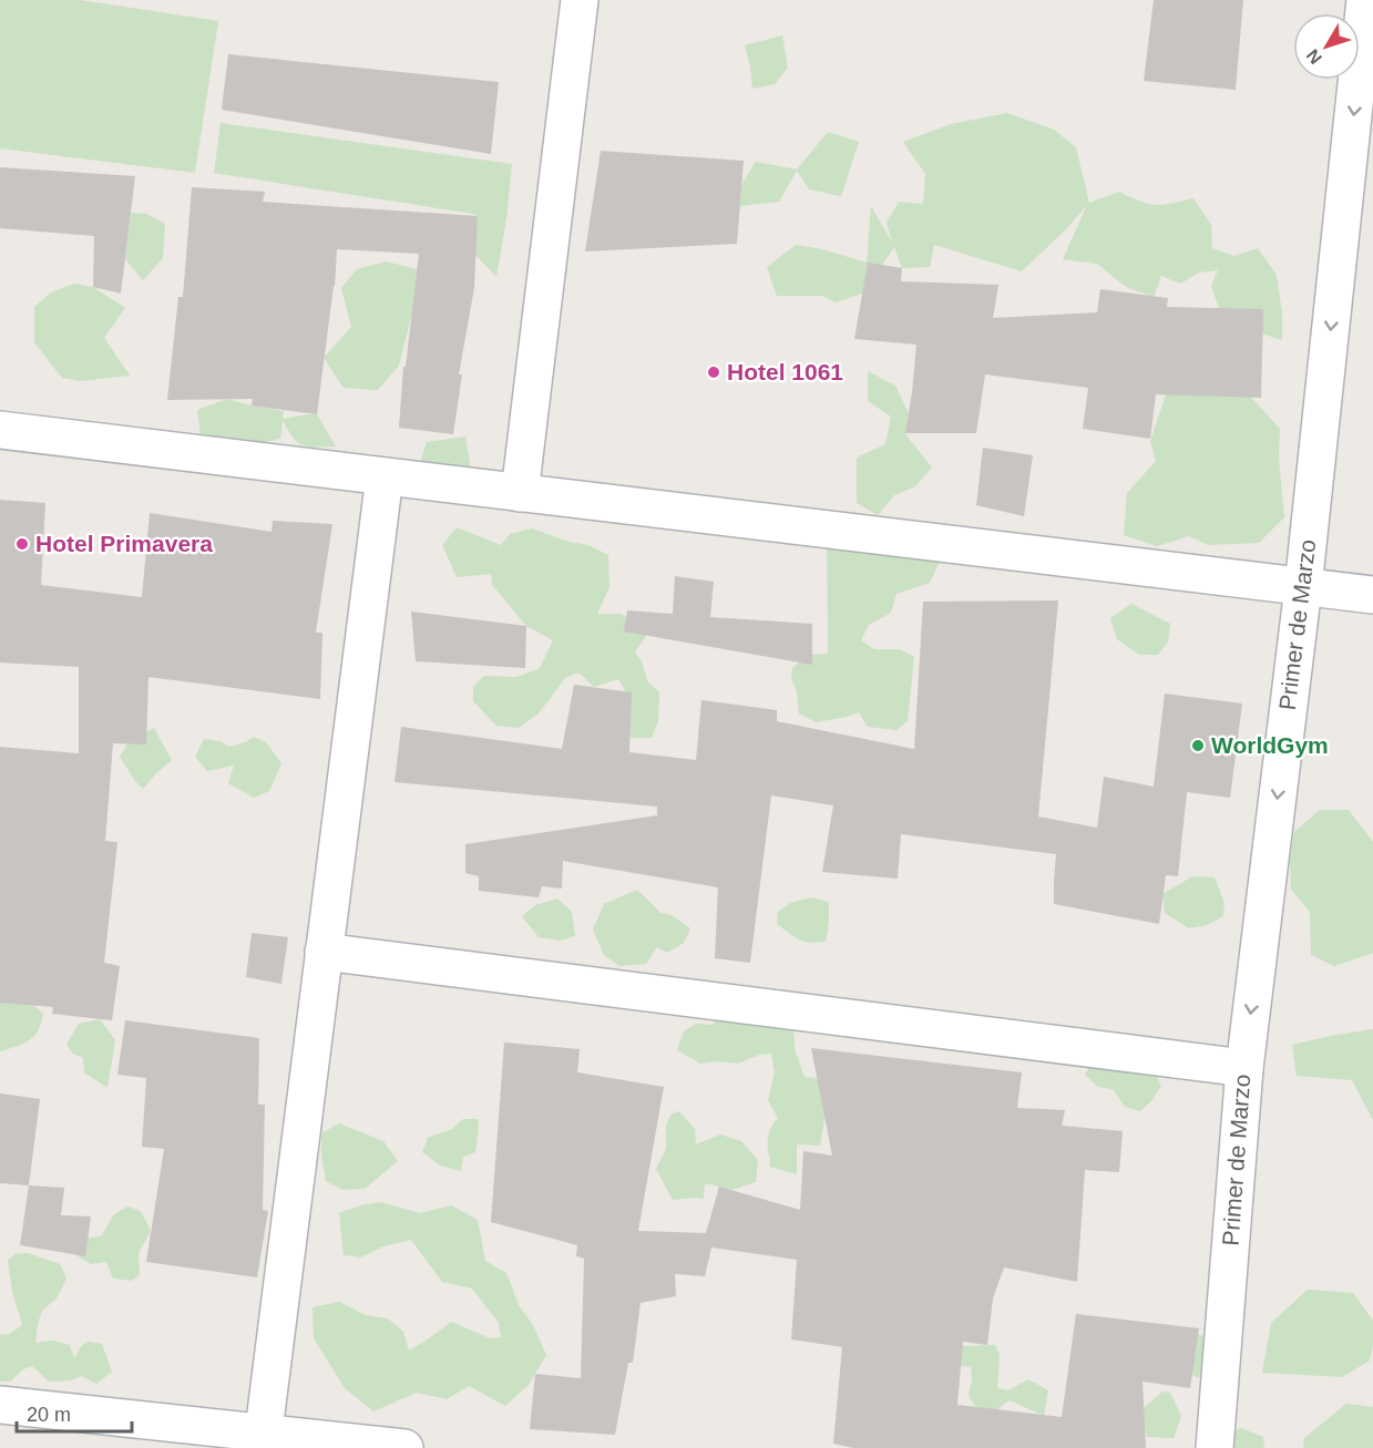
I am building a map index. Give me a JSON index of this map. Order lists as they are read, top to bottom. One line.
{"streets":{"street":["Primer de Marzo"]},"one_way":["Primer de Marzo"],"places":["Hotel 1061","Hotel Primavera","WorldGym"],"scale_bar":"20 m","north":"bottom left"}
